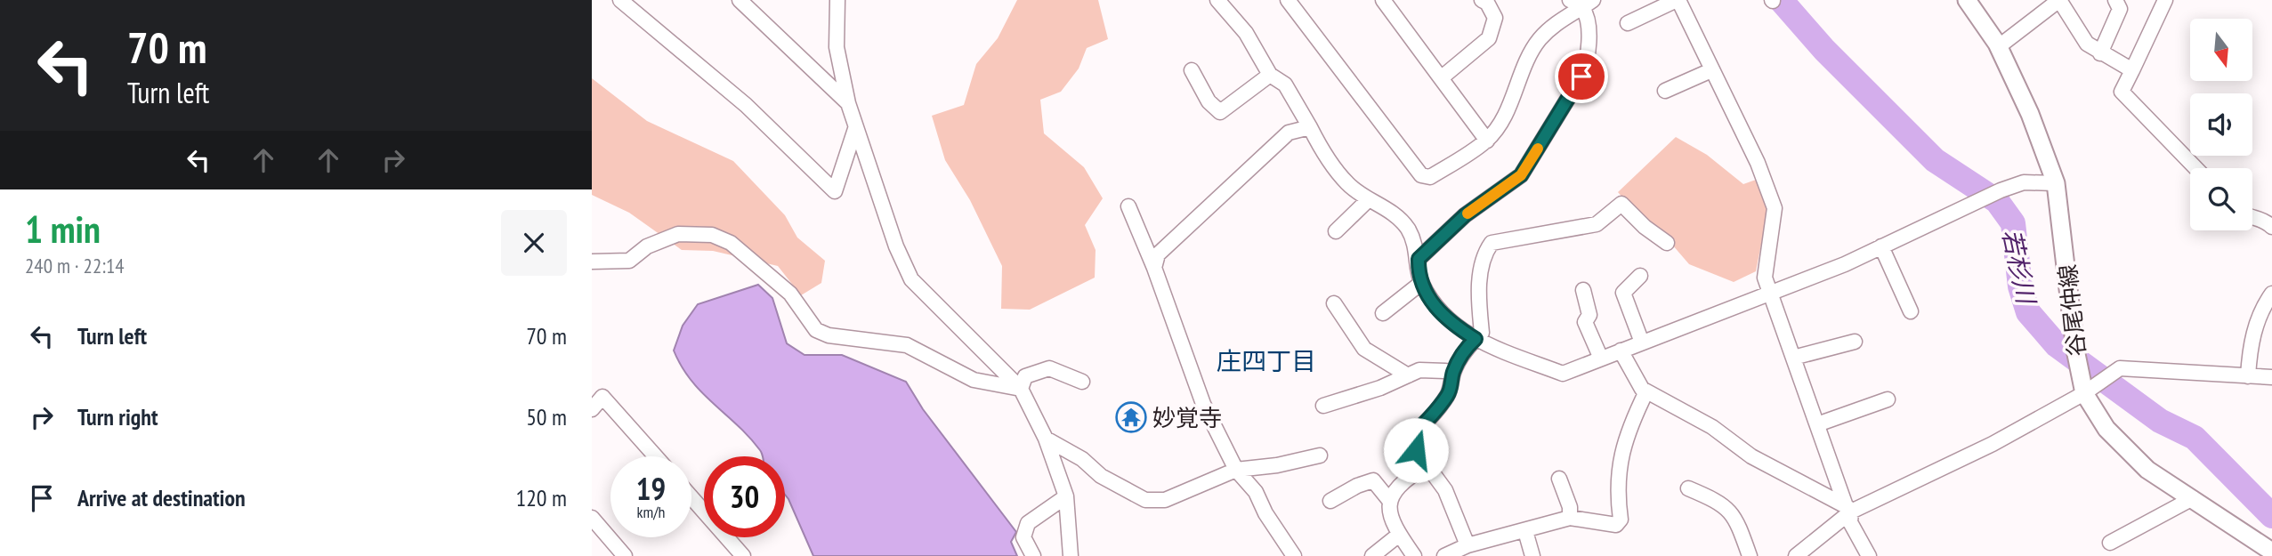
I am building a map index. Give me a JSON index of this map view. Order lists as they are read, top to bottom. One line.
{"streets":{"main road":["谷尾仲線"]},"districts":["庄四丁目"],"water":["若杉川"],"places":{"temple":["妙覚寺"]},"north":"bottom","page":{"turn":["70 m","Turn left"],"heading":["1 min","240 m · 22:14"],"list":[{"name":"Turn left","value":"70 m"},{"name":"Turn right","value":"50 m"},{"name":"Arrive at destination","value":"120 m"}],"speed":"19 km/h","limit":"30"}}
